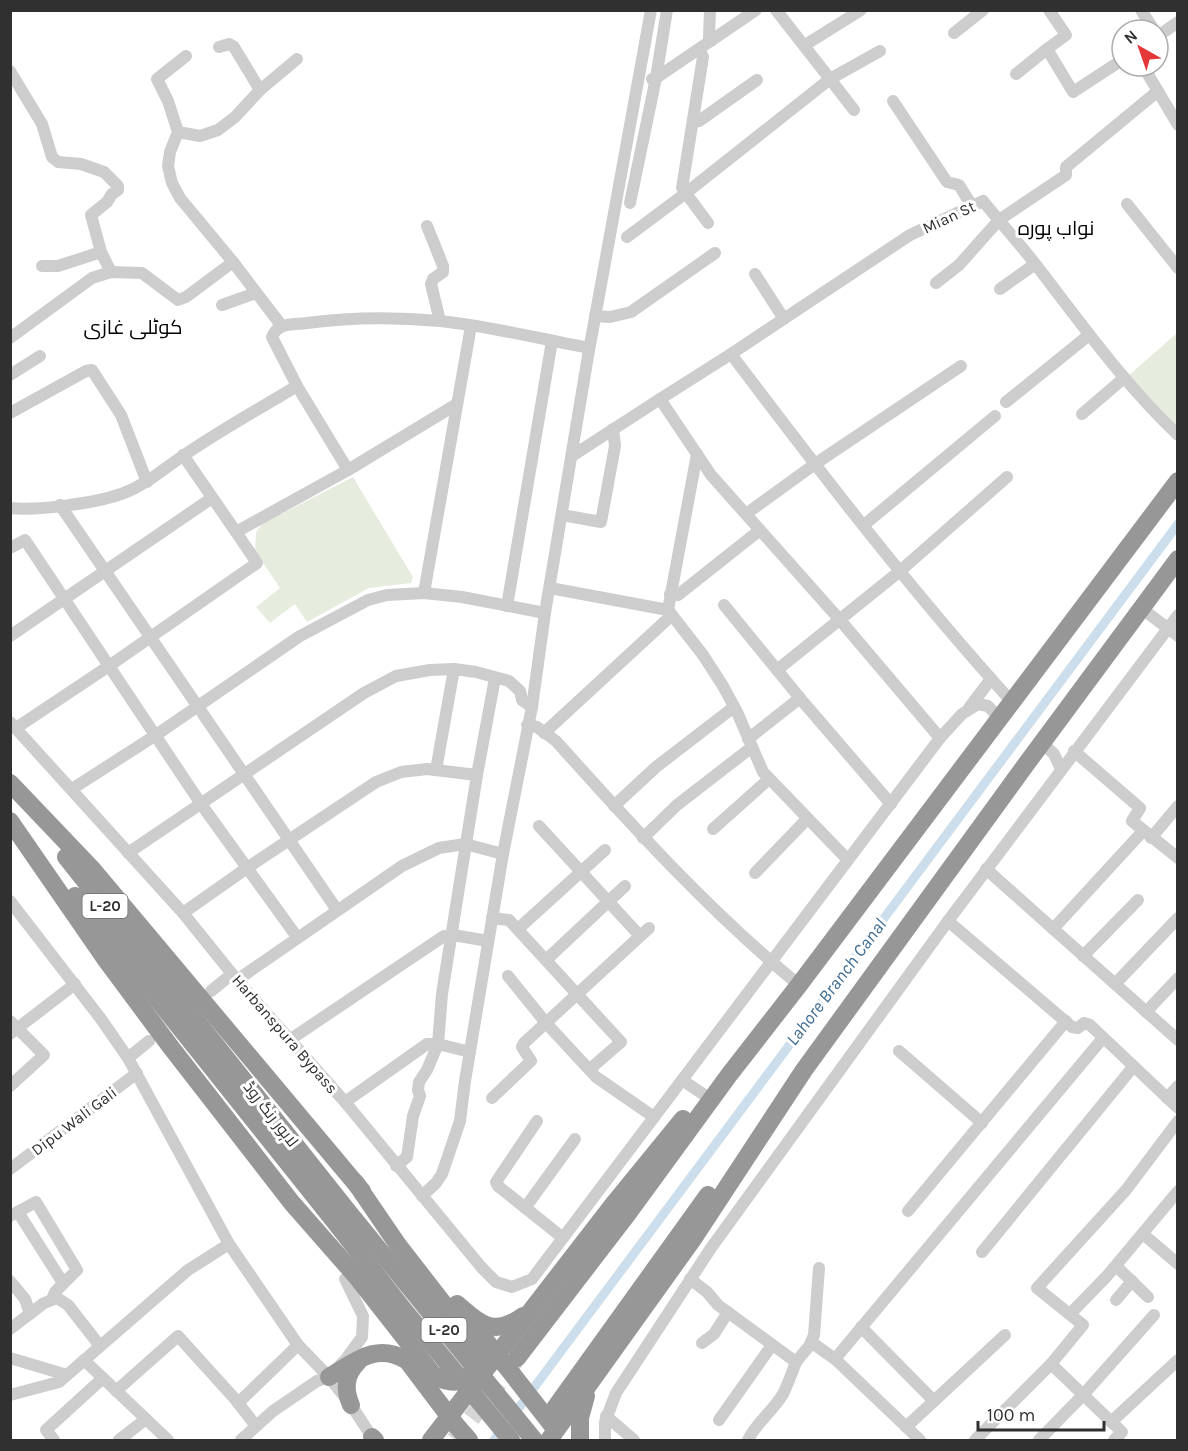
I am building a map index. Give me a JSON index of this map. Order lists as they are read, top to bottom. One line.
{"streets":{"highway":["L-20","لاہور رنگ روڈ"],"street":["Mian St","Harbanspura Bypass","Dipu Wali Gali"]},"districts":["نواب پورہ","کوٹلی غازی"],"water":["Lahore Branch Canal"],"scale_bar":"100 m","north":"top left"}
